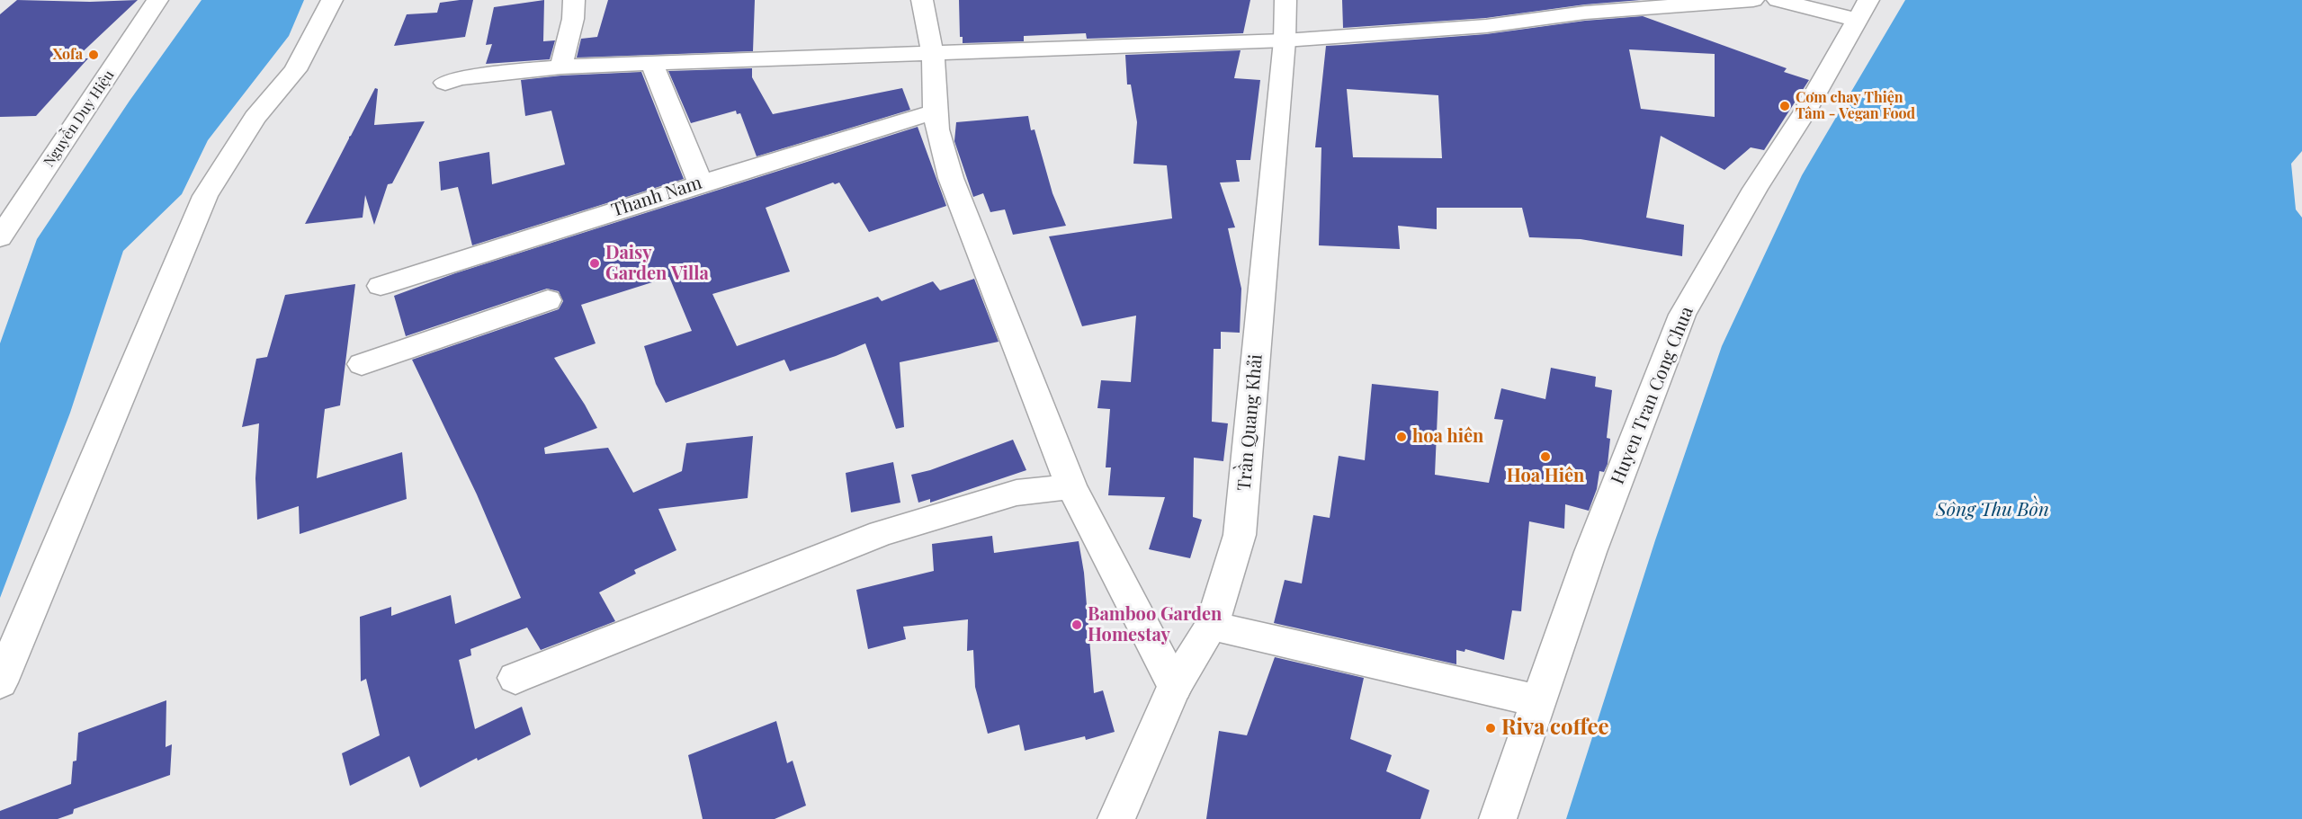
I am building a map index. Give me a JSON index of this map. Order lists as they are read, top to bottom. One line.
{"streets":{"street":["Nguyễn Duy Hiệu","Thanh Nam","Huyen Tran Cong Chua","Trần Quang Khải"]},"water":["Sông Thu Bồn"],"places":["Xofa","Cơm chay Thiện Tâm - Vegan Food","Daisy Garden Villa","hoa hiên","Hoa Hiên","Bamboo Garden Homestay","Riva coffee"]}
